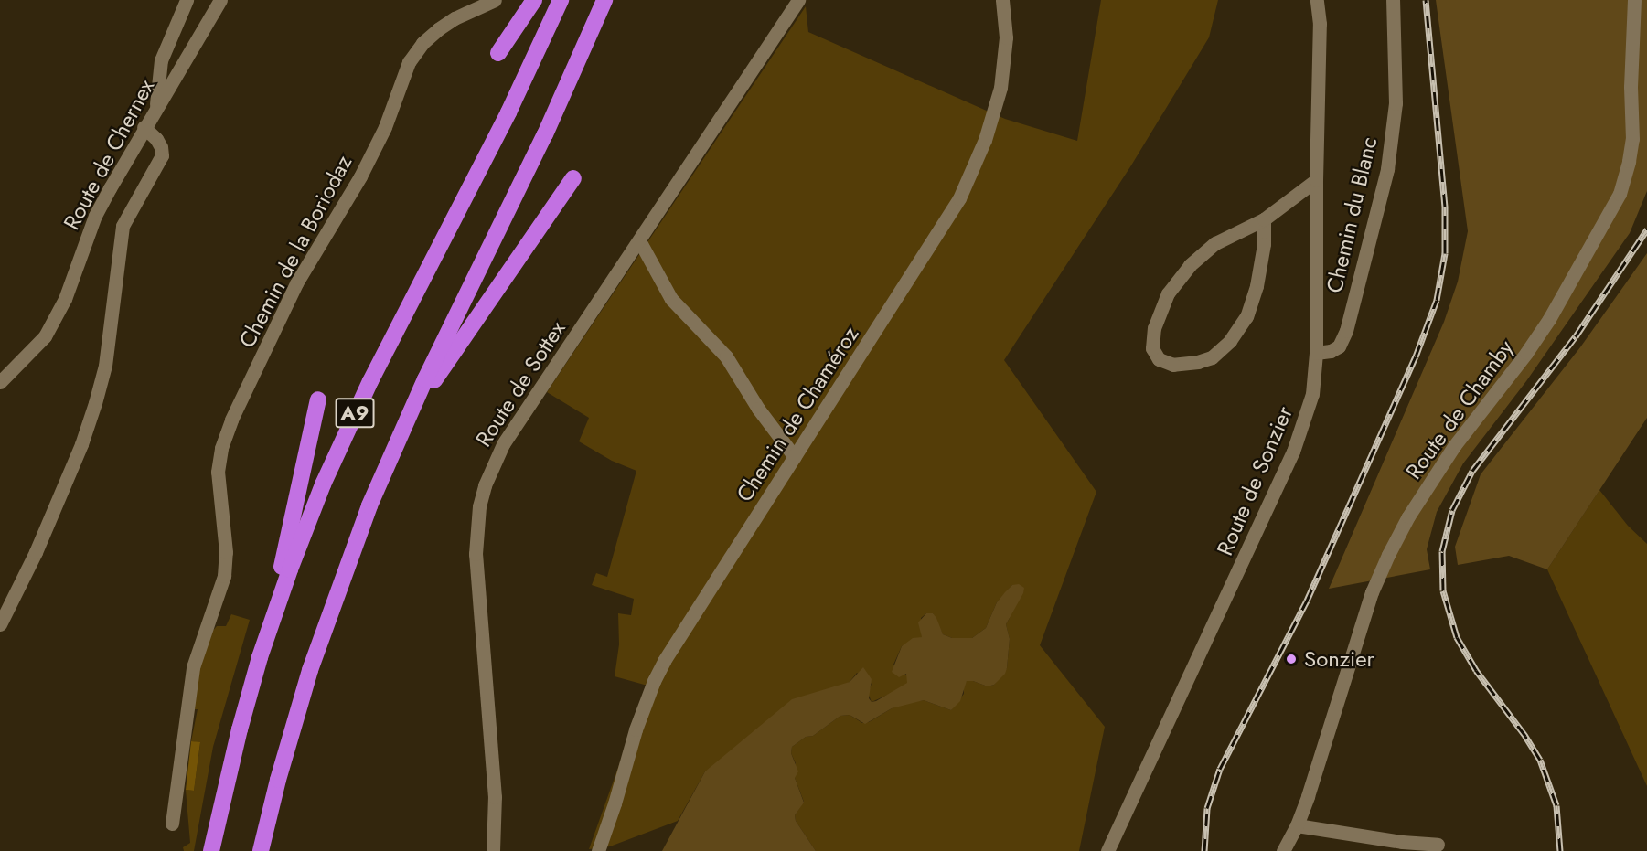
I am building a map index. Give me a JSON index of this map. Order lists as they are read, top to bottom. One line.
{"streets":{"highway":["A9"],"street":["Route de Chernex","Chemin du Blanc","Chemin de la Boriodaz","Route de Sottex","Route de Chamby","Chemin de Chaméroz","Route de Sonzier"]},"crossings":[["Chemin du Blanc","Route de Sonzier"]],"places":["Sonzier"]}
